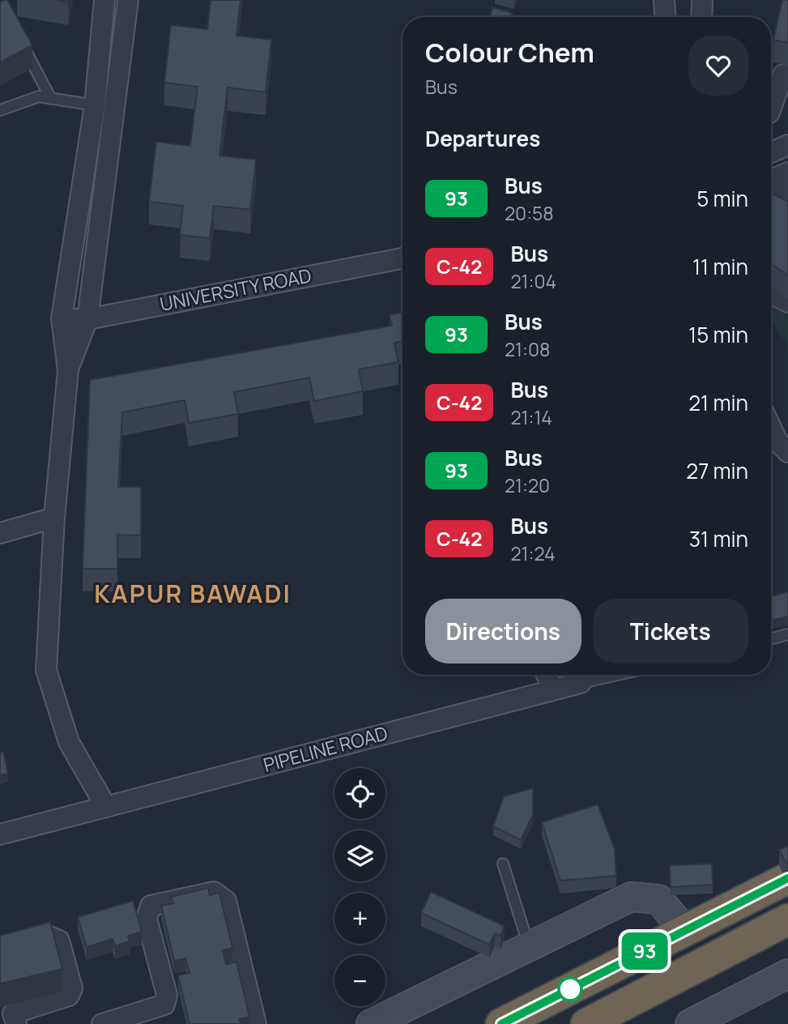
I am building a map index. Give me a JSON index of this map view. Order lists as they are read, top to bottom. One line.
{"streets":{"street":["UNIVERSITY ROAD","PIPELINE ROAD"]},"districts":["KAPUR BAWADI"],"lines":["bus line 93"],"page":{"on_map":"93","heading":[["Colour Chem","Bus"],"Departures"],"list":[{"mark":"93","name":"Bus","note":"20:58","value":"5 min"},{"mark":"C-42","name":"Bus","note":"21:04","value":"11 min"},{"mark":"93","name":"Bus","note":"21:08","value":"15 min"},{"mark":"C-42","name":"Bus","note":"21:14","value":"21 min"},{"mark":"93","name":"Bus","note":"21:20","value":"27 min"},{"mark":"C-42","name":"Bus","note":"21:24","value":"31 min"}],"buttons":["Directions","Tickets"],"map_buttons":["+","−"]}}
